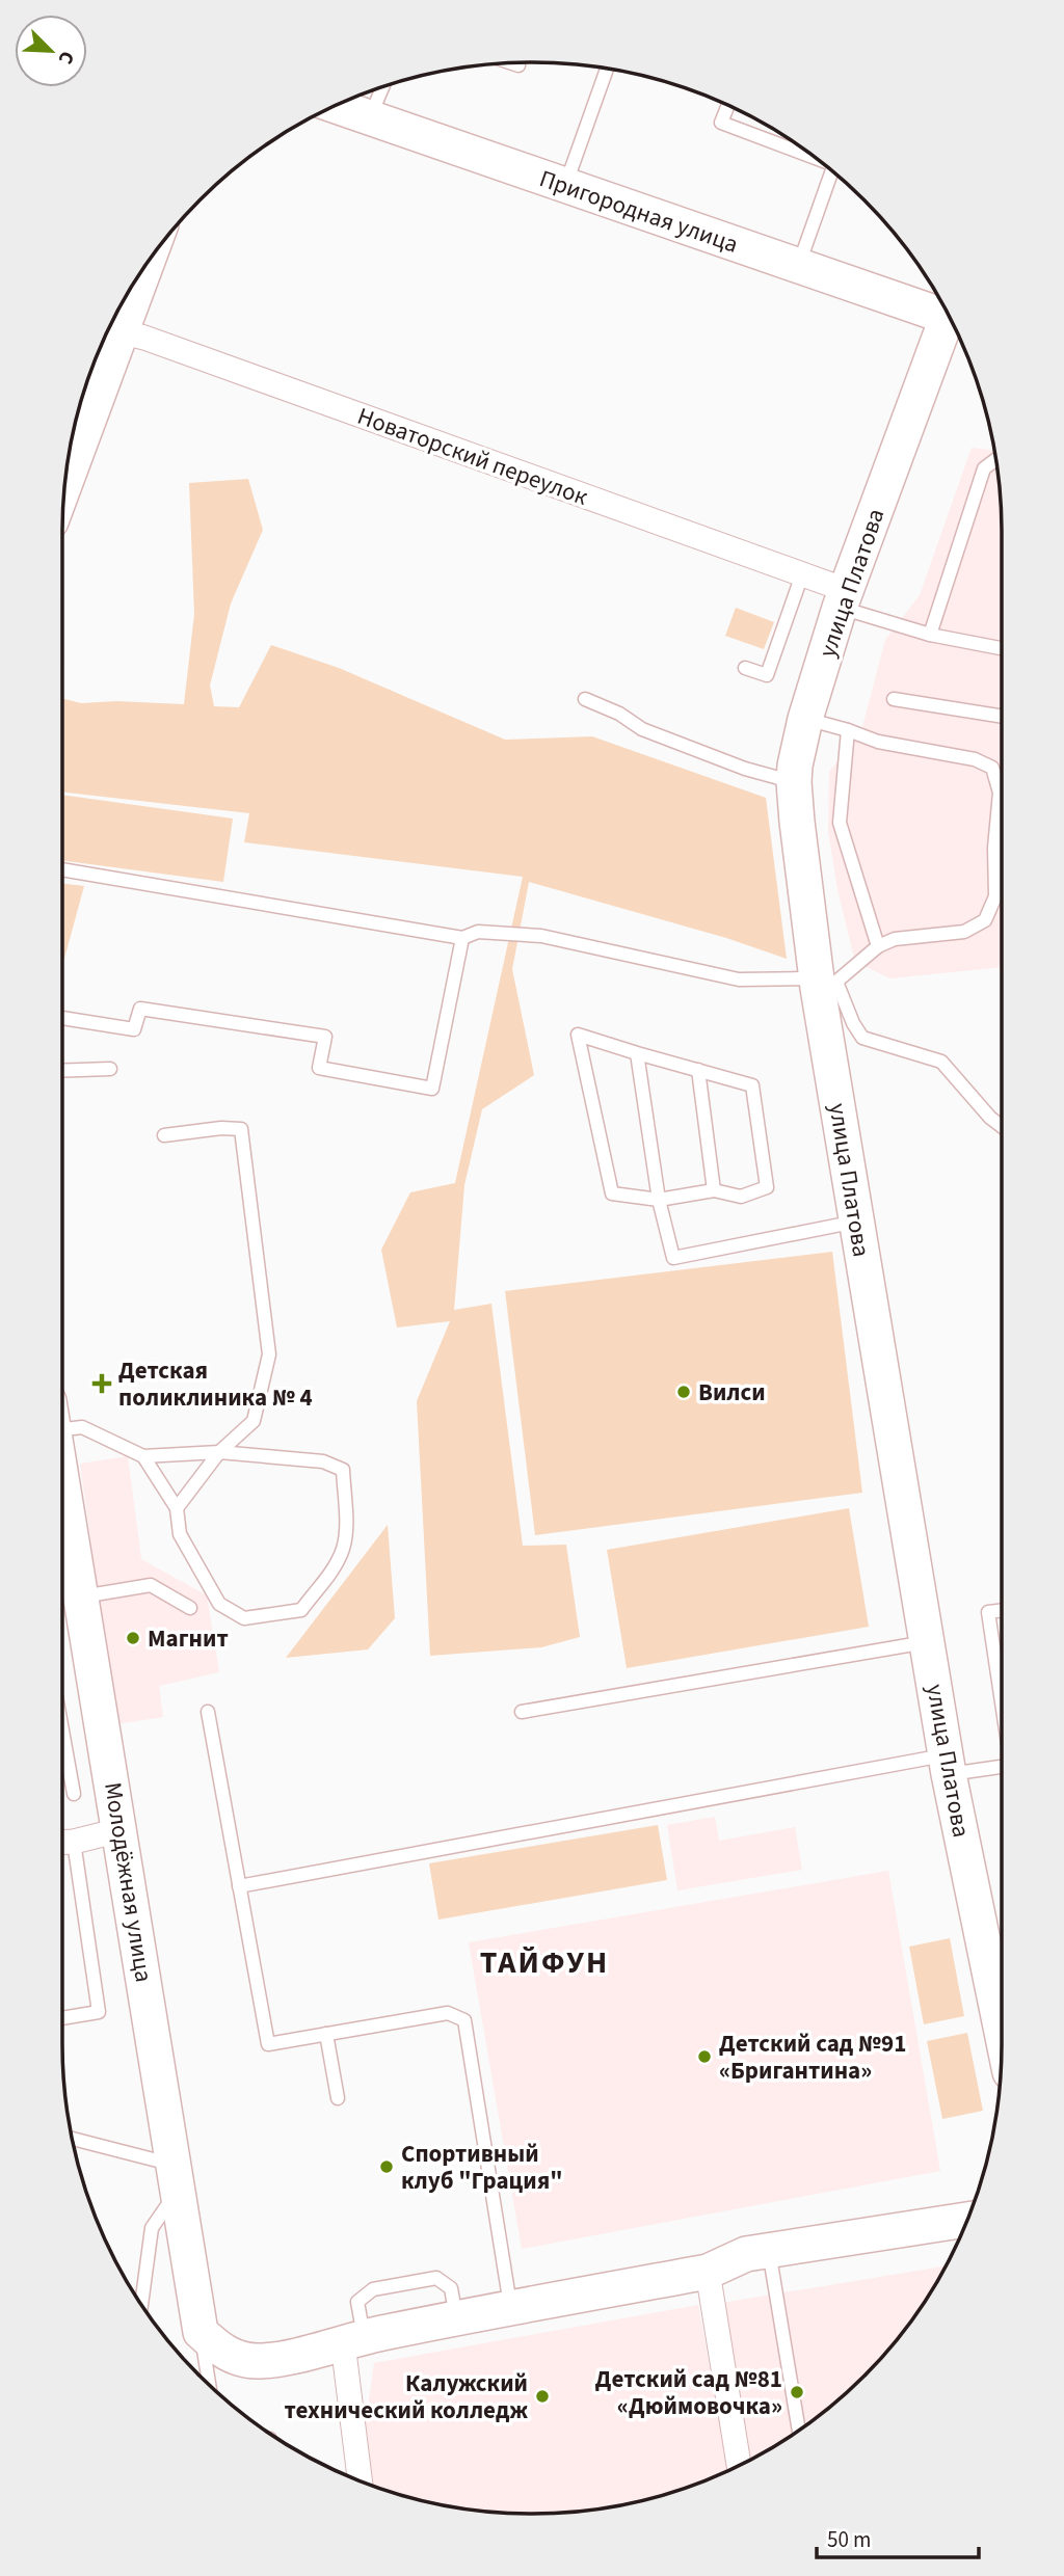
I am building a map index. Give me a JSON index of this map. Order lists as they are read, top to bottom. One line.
{"streets":{"street":["Пригородная улица","Новаторский переулок","улица Платова","Молодёжная улица"]},"crossings":[["Новаторский переулок","улица Платова"]],"districts":["ТАЙФУН"],"places":{"health":["Детская поликлиника № 4"],"other":["Вилси","Магнит","Детский сад №91 «Бригантина»","Спортивный клуб \"Грация\"","Детский сад №81 «Дюймовочка»","Калужский технический колледж"]},"scale_bar":"50 m","north":"bottom right"}
